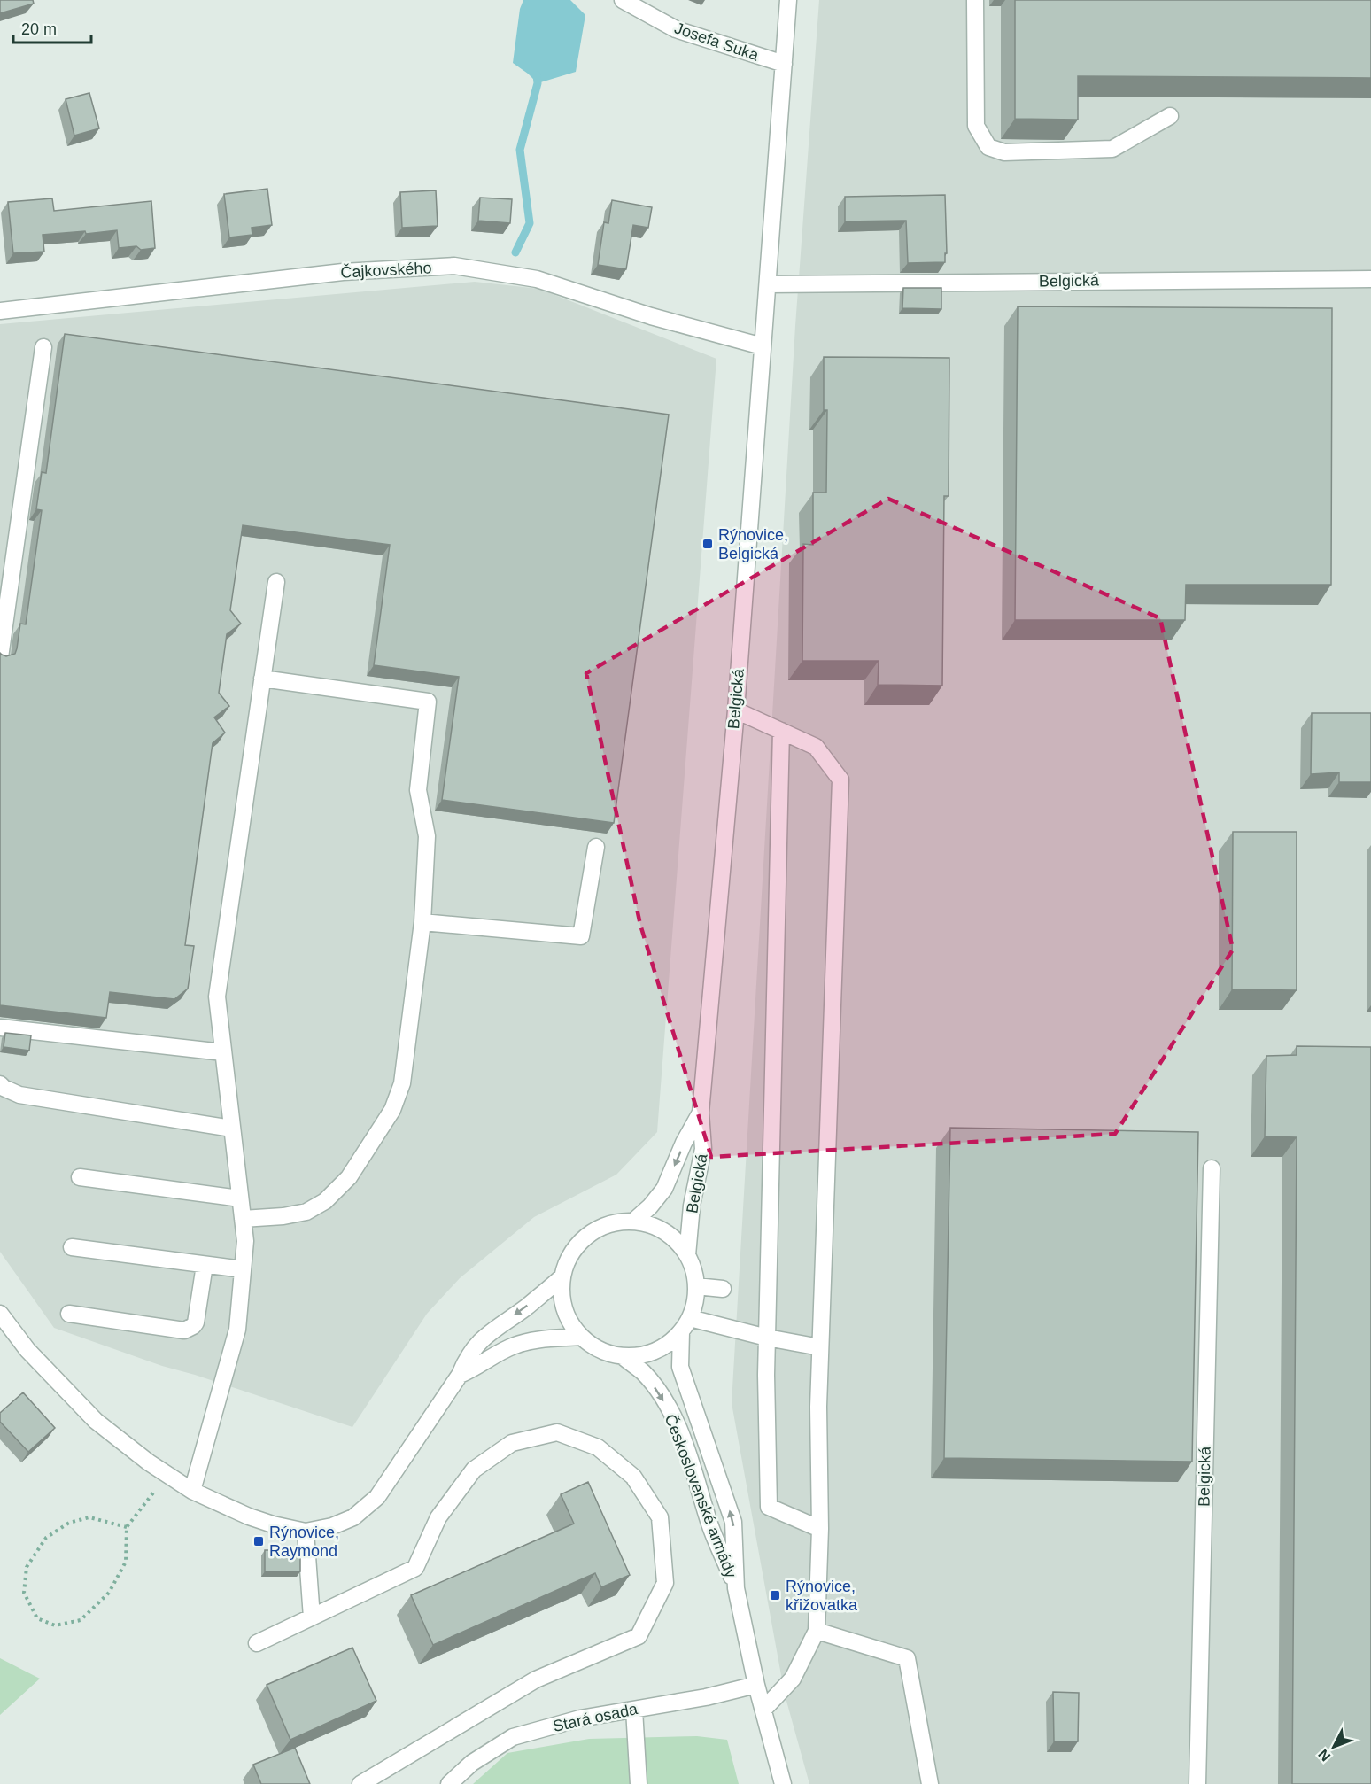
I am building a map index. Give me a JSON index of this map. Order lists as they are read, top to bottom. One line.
{"streets":{"street":["Josefa Suka","Čajkovského","Belgická","Československé armády","Stará osada"]},"crossings":[["Josefa Suka","Belgická"],["Čajkovského","Belgická"],["Belgická","Československé armády"],["Československé armády","Stará osada"]],"places":{"transit":["Rýnovice, Belgická","Rýnovice, Raymond","Rýnovice, křižovatka"]},"scale_bar":"20 m","north":"bottom left"}
